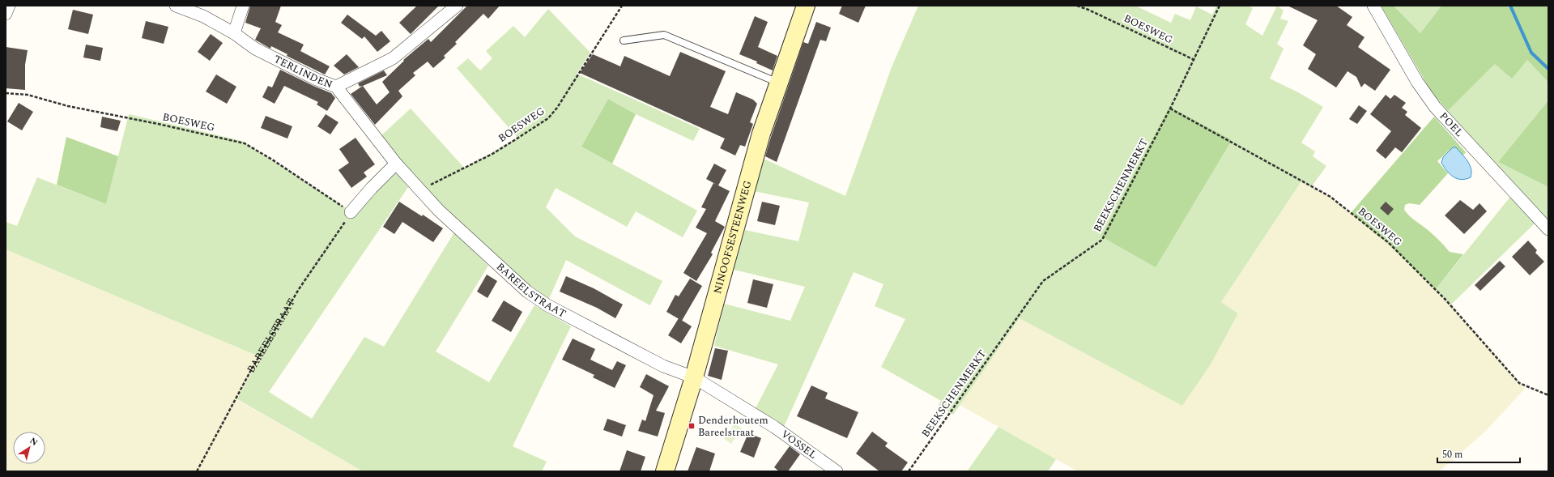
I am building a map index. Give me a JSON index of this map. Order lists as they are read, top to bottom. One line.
{"streets":{"street":["TERLINDEN","POEL","NINOOFSESTEENWEG","BAREELSTRAAT","VOSSEL"],"path":["BOESWEG","BEEKSCHENMERKT"]},"crossings":[["BOESWEG","BEEKSCHENMERKT"],["BOESWEG","BAREELSTRAAT"],["TERLINDEN","BAREELSTRAAT"],["NINOOFSESTEENWEG","BAREELSTRAAT"],["NINOOFSESTEENWEG","VOSSEL"],["BAREELSTRAAT","VOSSEL"]],"places":{"transit":["Denderhoutem Bareelstraat"]},"scale_bar":"50 m","north":"top right"}
